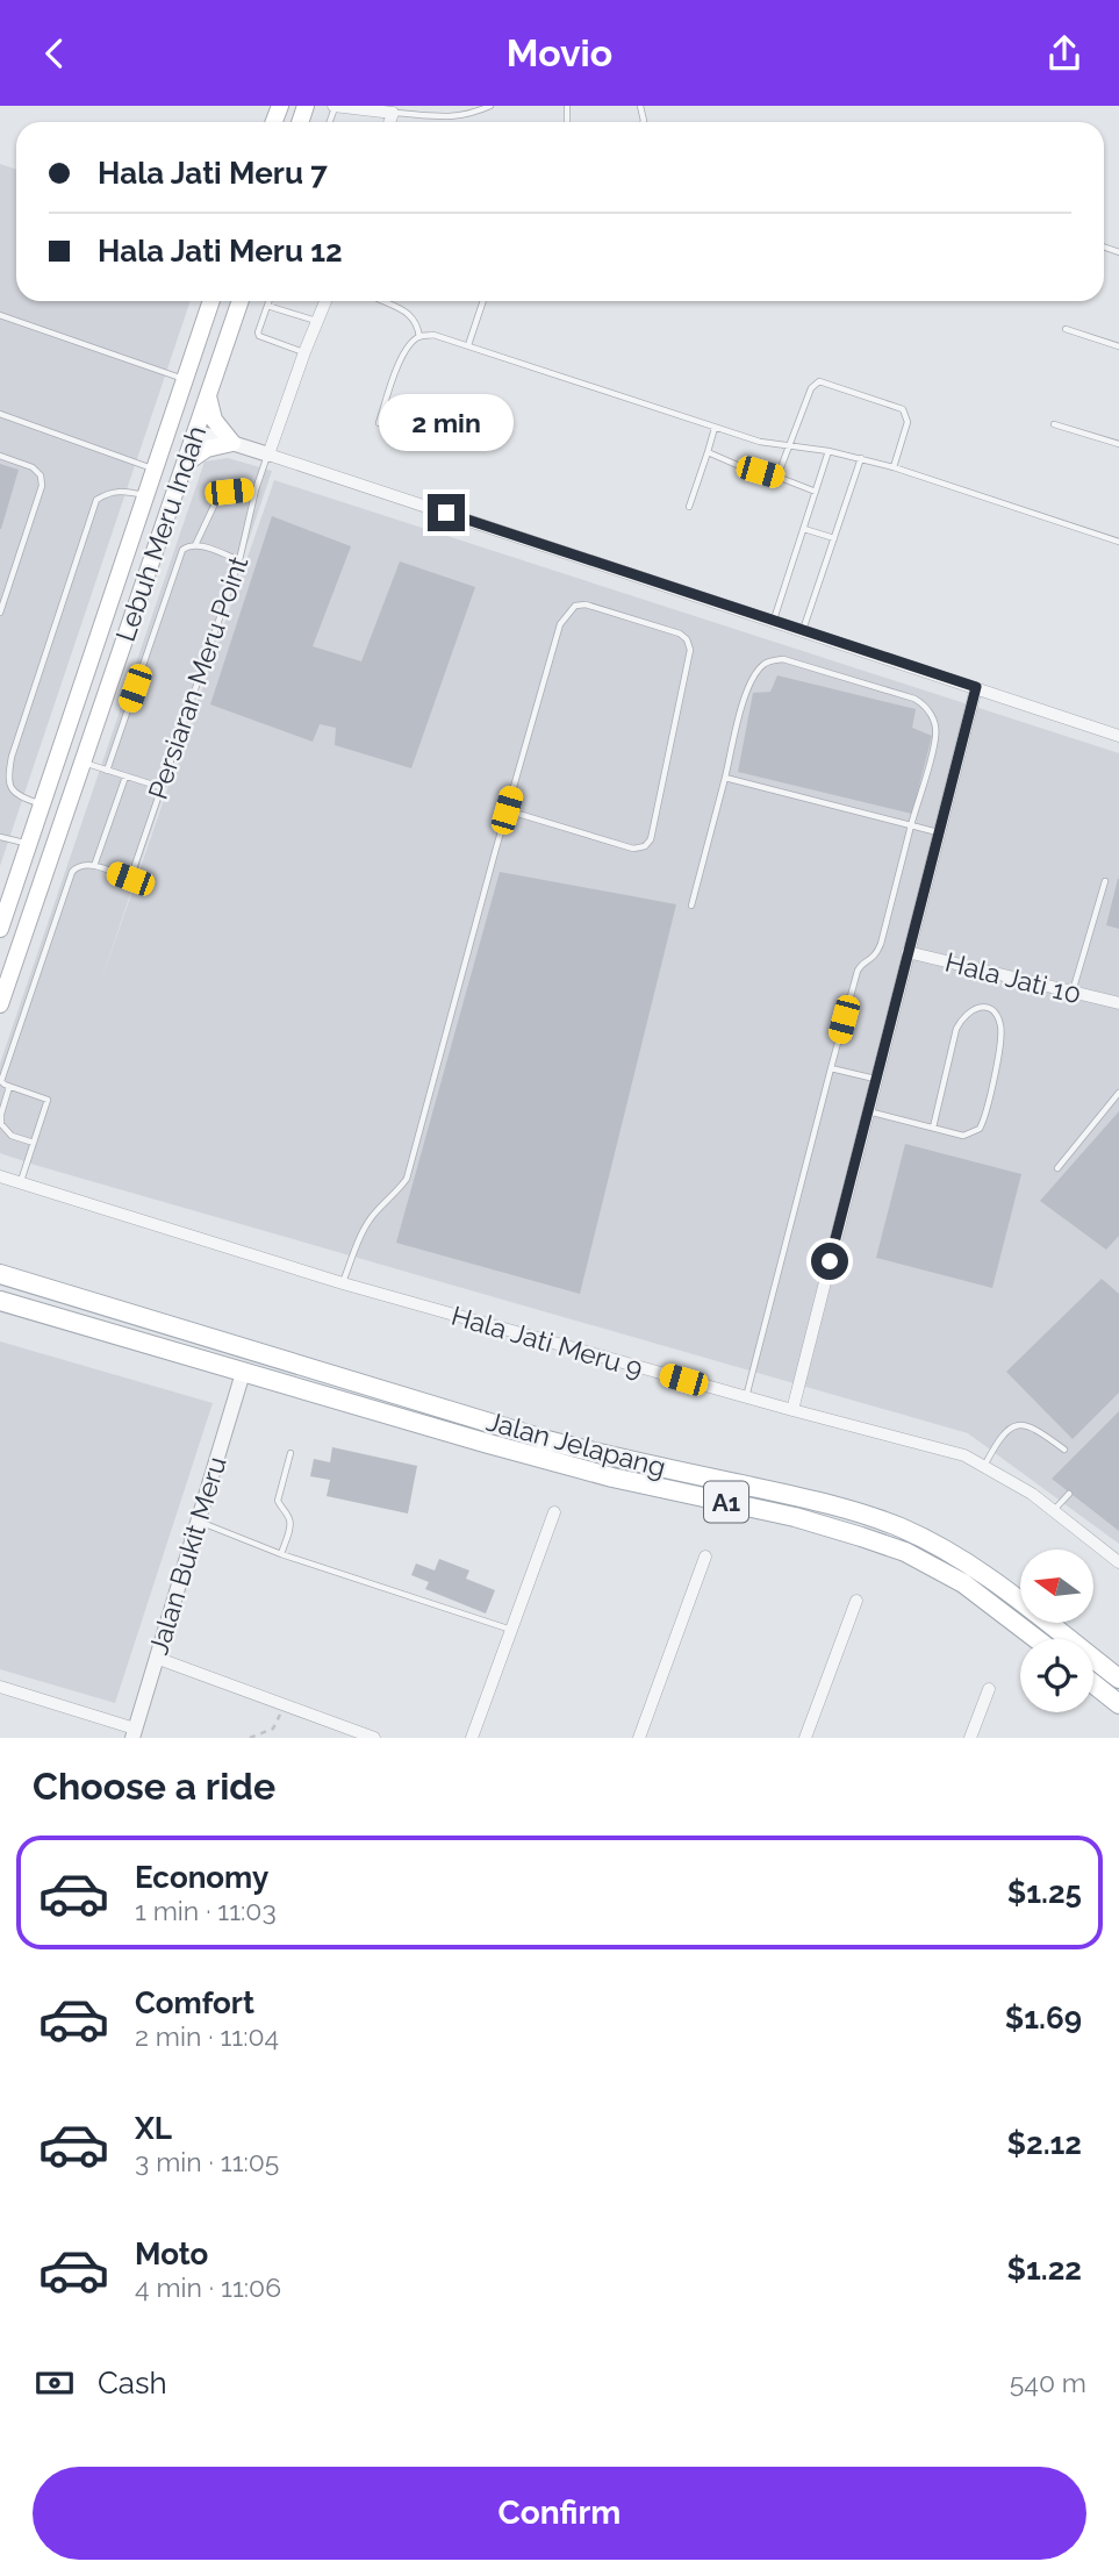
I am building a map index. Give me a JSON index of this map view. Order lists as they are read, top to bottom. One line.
{"streets":{"main road":["Lebuh Meru Indah","Jalan Jelapang","A1"],"street":["Persiaran Meru Point","Hala Jati 10","Hala Jati Meru 9","Jalan Bukit Meru"]},"crossings":[["Jalan Jelapang","Jalan Bukit Meru"]],"north":"left","page":{"header":"Movio","banner":["Hala Jati Meru 7","Hala Jati Meru 12"],"bubble":"2 min","heading":"Choose a ride","list":[{"name":"Economy","note":"1 min · 11:03","value":"$1.25"},{"name":"Comfort","note":"2 min · 11:04","value":"$1.69"},{"name":"XL","note":"3 min · 11:05","value":"$2.12"},{"name":"Moto","note":"4 min · 11:06","value":"$1.22"}],"pay":["Cash","540 m"],"buttons":"Confirm"}}
